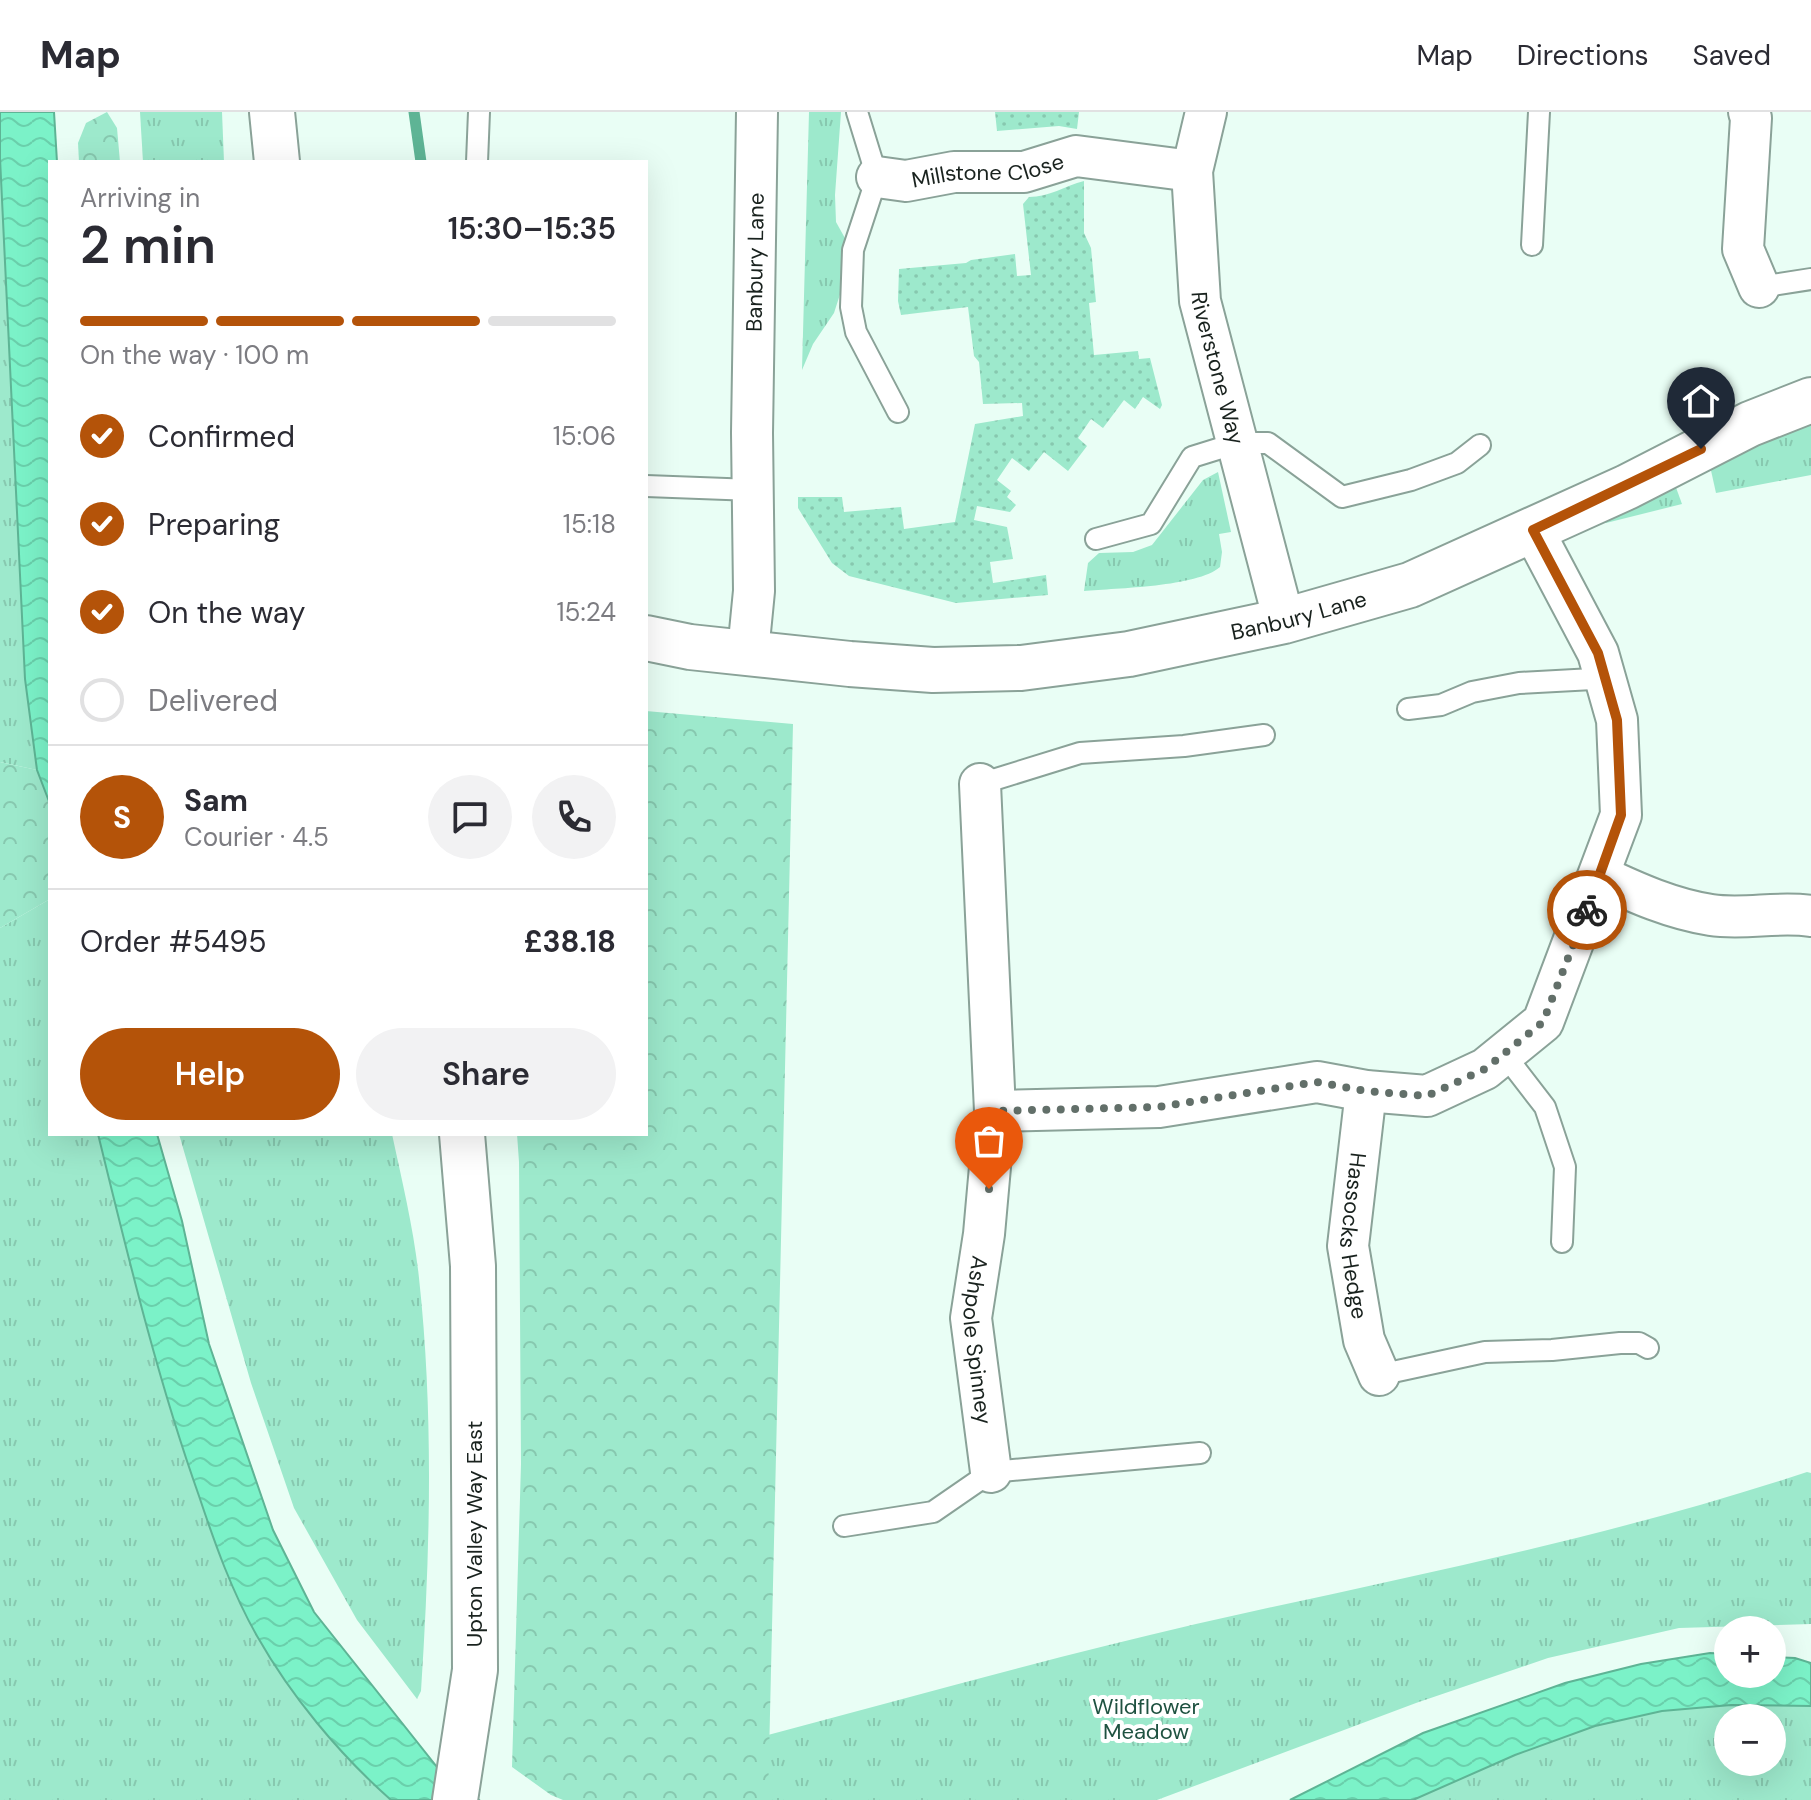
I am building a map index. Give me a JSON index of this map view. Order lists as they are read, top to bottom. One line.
{"streets":{"street":["Millstone Close","Banbury Lane","Riverstone Way","Hassocks Hedge","Ashpole Spinney","Upton Valley Way East"]},"crossings":[["Millstone Close","Riverstone Way"],["Banbury Lane","Riverstone Way"]],"parks":["Wildflower Meadow"],"page":{"header":"Map","nav":["Map","Directions","Saved"],"heading":["2 min","Arriving in","15:30–15:35"],"panel":["Sam","Courier · 4.5","Order #5495","£38.18"],"bar":"On the way · 100 m","list":[["Confirmed","15:06"],["Preparing","15:18"],["On the way","15:24"],"Delivered"],"round":"S","buttons":["Help","Share"],"map_buttons":["+","−"]}}
